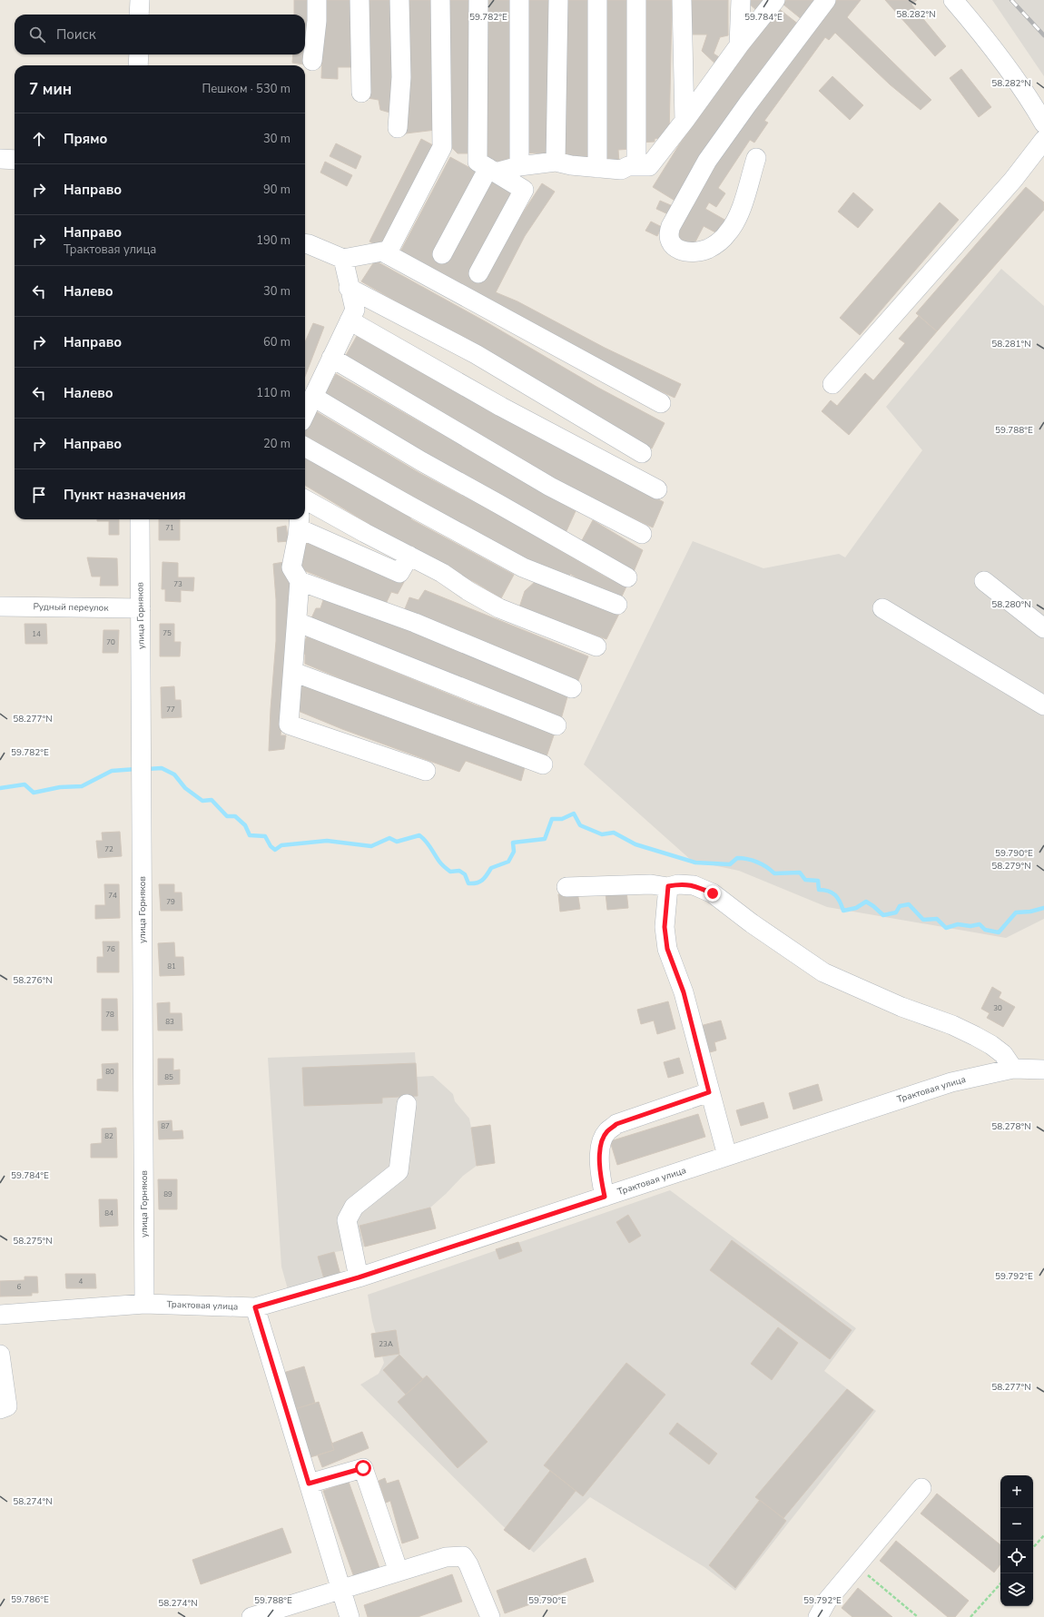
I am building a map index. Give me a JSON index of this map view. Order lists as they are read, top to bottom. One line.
{"streets":{"street":["Рудный переулок","улица Горняков","Трактовая улица"]},"crossings":[["Рудный переулок","улица Горняков"],["улица Горняков","Трактовая улица"]],"house_numbers":["71","73","75","14","70","77","72","74","79","76","81","30","78","83","80","85","87","82","89","84","4","6","23А"],"page":{"search":"Поиск","heading":["7 мин","Пешком · 530 m"],"list":[["Прямо","30 m"],["Направо","90 m"],["Направо","Трактовая улица","190 m"],["Налево","30 m"],["Направо","60 m"],["Налево","110 m"],["Направо","20 m"],"Пункт назначения"],"map_buttons":["+","−"]},"coordinates":["58.282°N","59.782°E","59.784°E","58.281°N","59.788°E","58.280°N","58.277°N","59.790°E","58.279°N","58.276°N","58.278°N","58.275°N","59.792°E","58.274°N","59.786°E"]}
